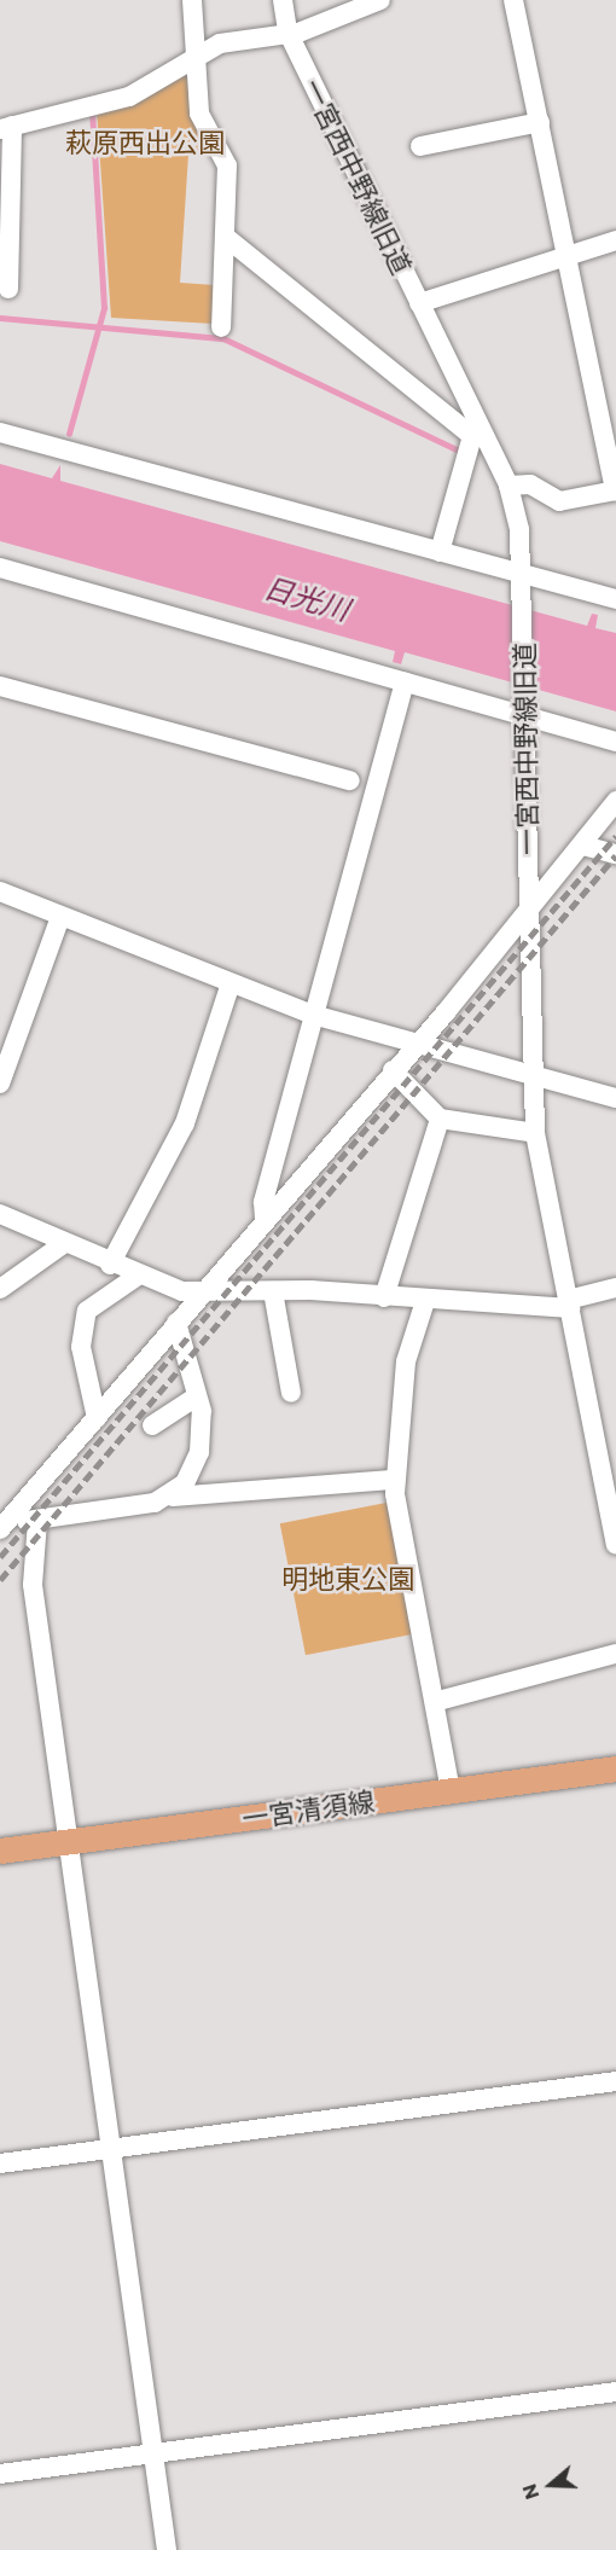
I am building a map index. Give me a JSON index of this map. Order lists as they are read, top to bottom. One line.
{"streets":{"main road":["一宮清須線"],"street":["一宮西中野線旧道"]},"water":["日光川"],"parks":["萩原西出公園","明地東公園"],"north":"left"}
